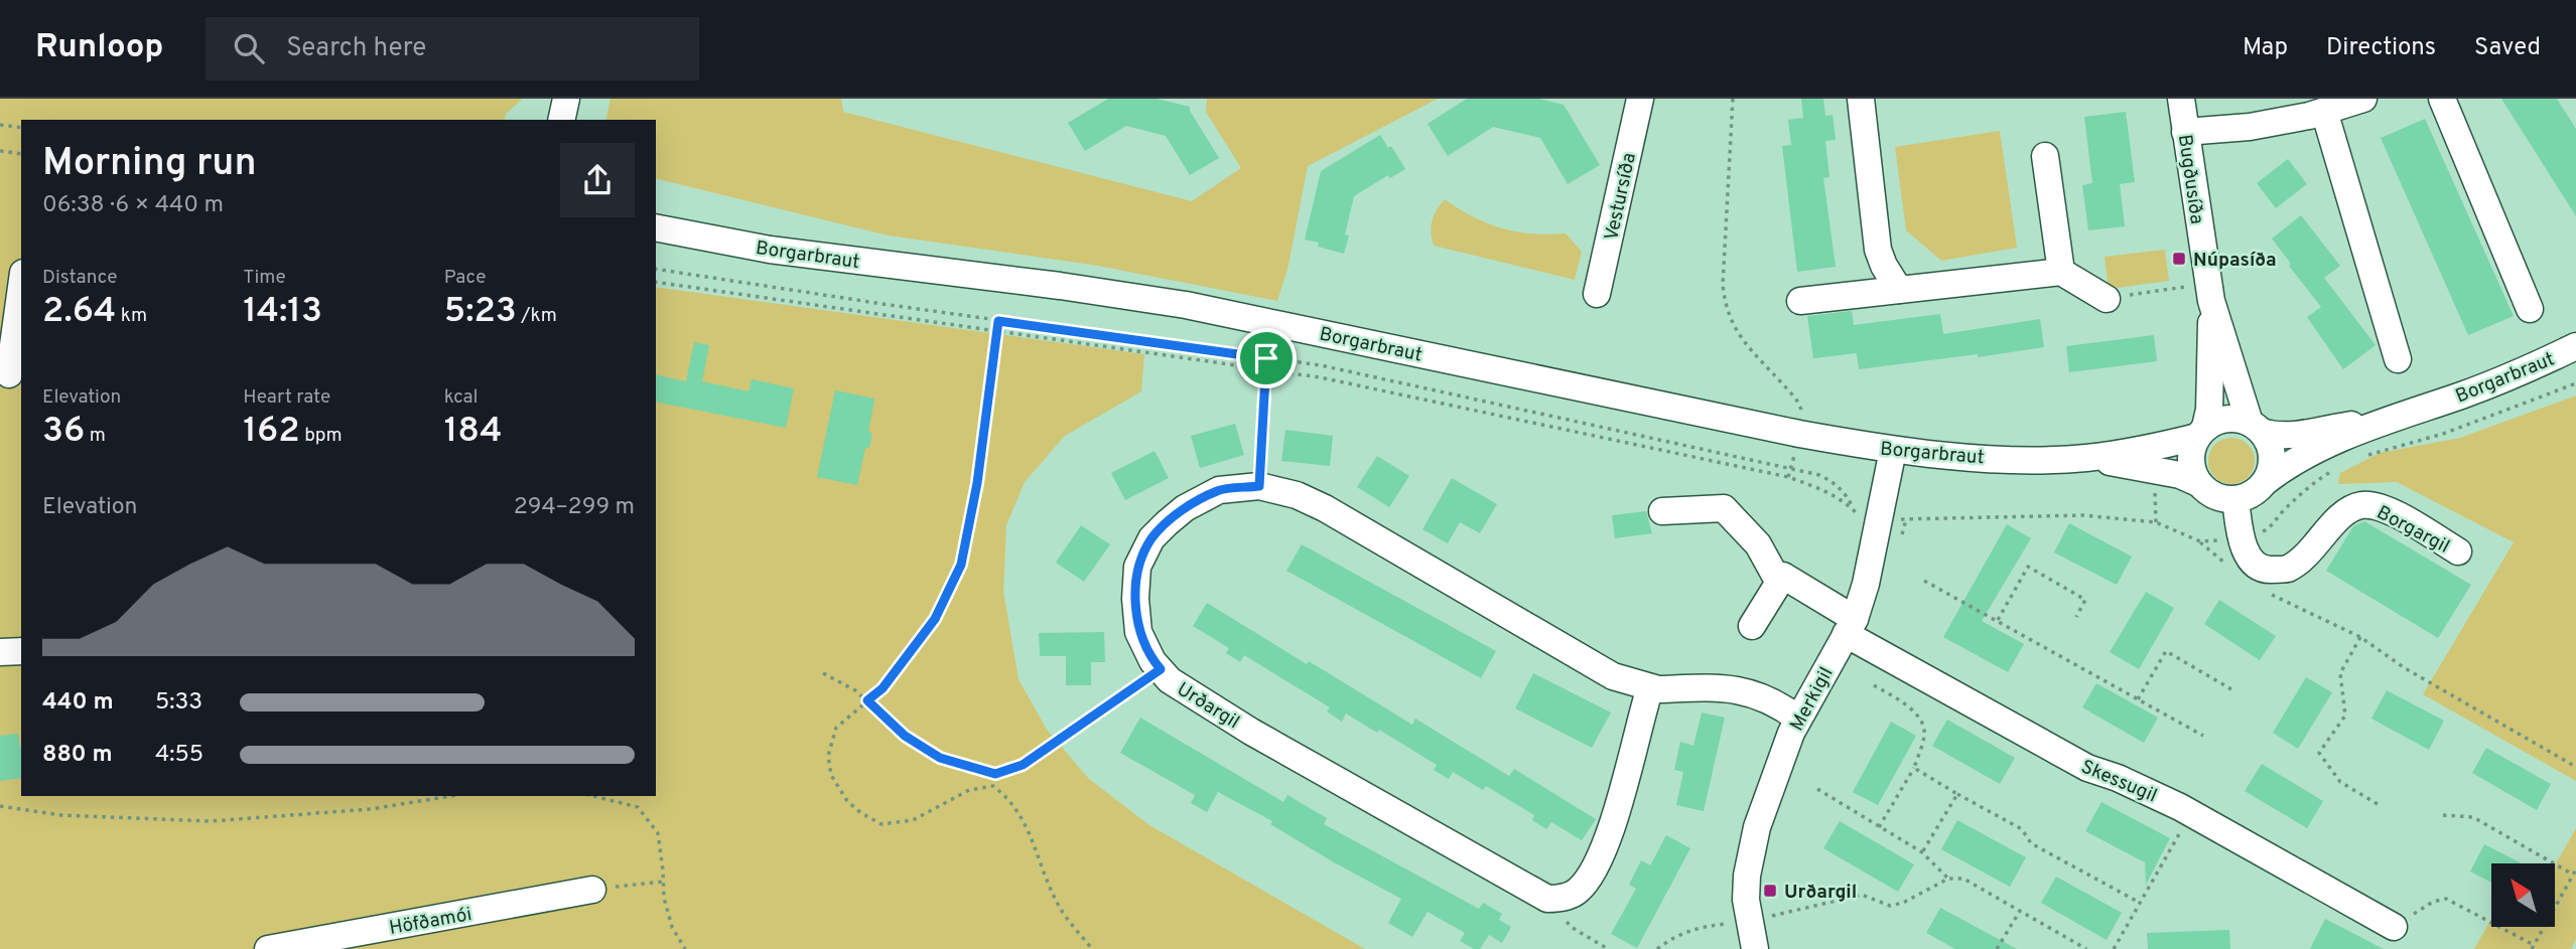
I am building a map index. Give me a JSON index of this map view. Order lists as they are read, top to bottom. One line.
{"streets":{"street":["Bugðusíða","Vestursíða","Borgarbraut","Borgargil","Merkigil","Urðargil","Skessugil","Höfðamói"]},"crossings":[["Bugðusíða","Borgarbraut"],["Bugðusíða","Borgargil"],["Borgarbraut","Borgargil"],["Borgarbraut","Merkigil"],["Merkigil","Urðargil"],["Merkigil","Skessugil"]],"places":{"transit":["Núpasíða","Urðargil"]},"north":"top left","page":{"header":"Runloop","search":"Search here","nav":["Map","Directions","Saved"],"heading":["Morning run","06:38 · 6 × 440 m"],"stats":[["Distance","2.64 km"],["Time","14:13"],["Pace","5:23 /km"],["Elevation","36 m"],["Heart rate","162 bpm"],["kcal","184"]],"chart":["Elevation","294–299 m"],"list":[{"name":"440 m","note":"5:33"},{"name":"880 m","note":"4:55"}]}}
